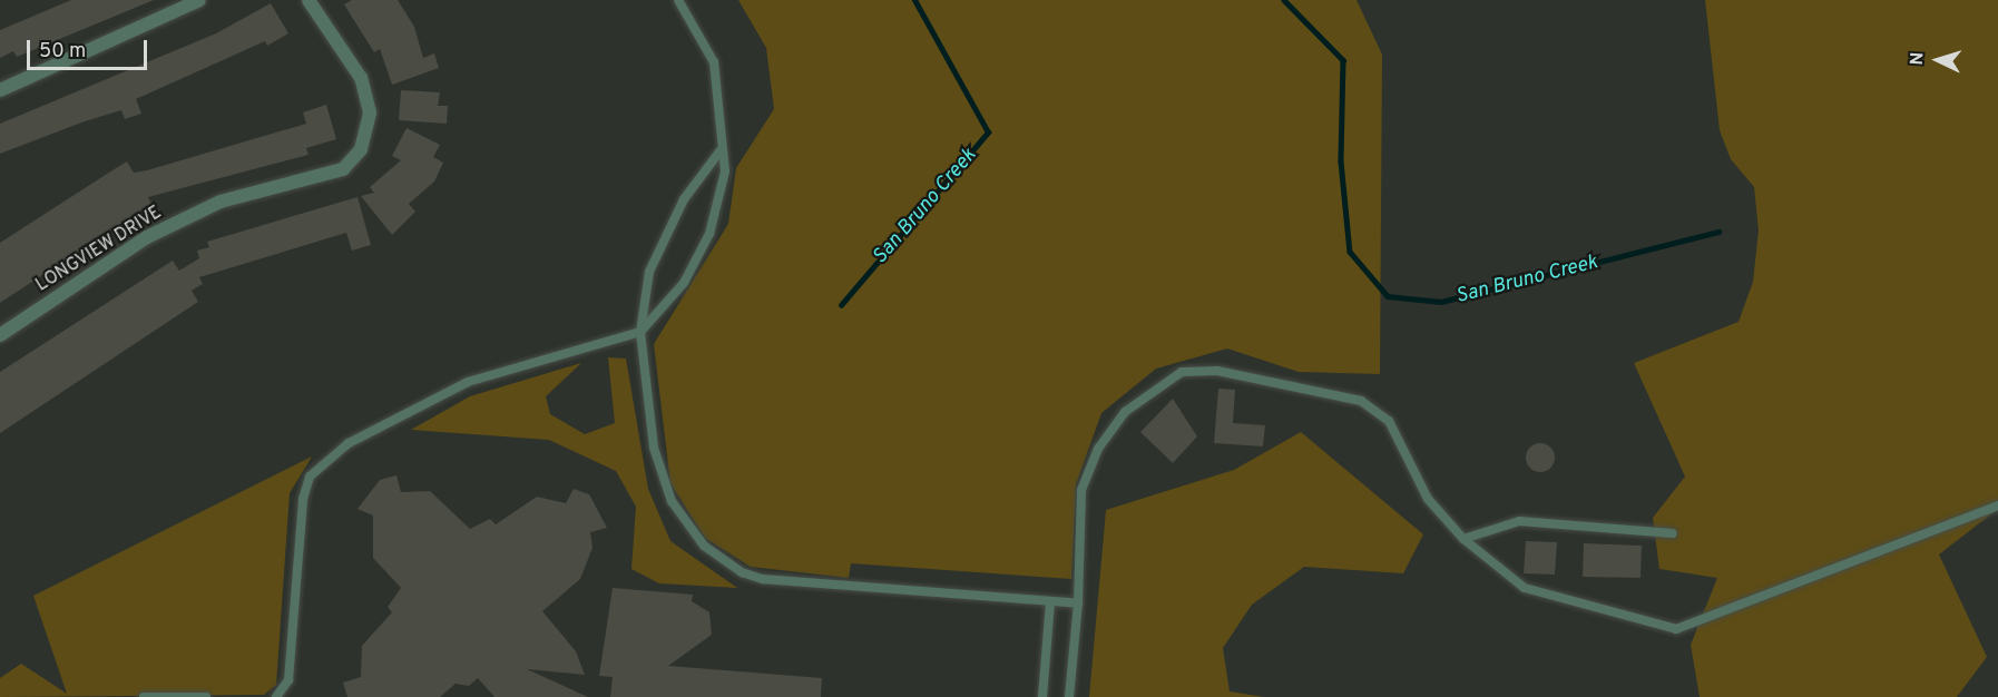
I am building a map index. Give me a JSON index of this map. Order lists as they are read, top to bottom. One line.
{"streets":{"street":["LONGVIEW DRIVE"]},"water":["San Bruno Creek"],"scale_bar":"50 m","north":"left"}
